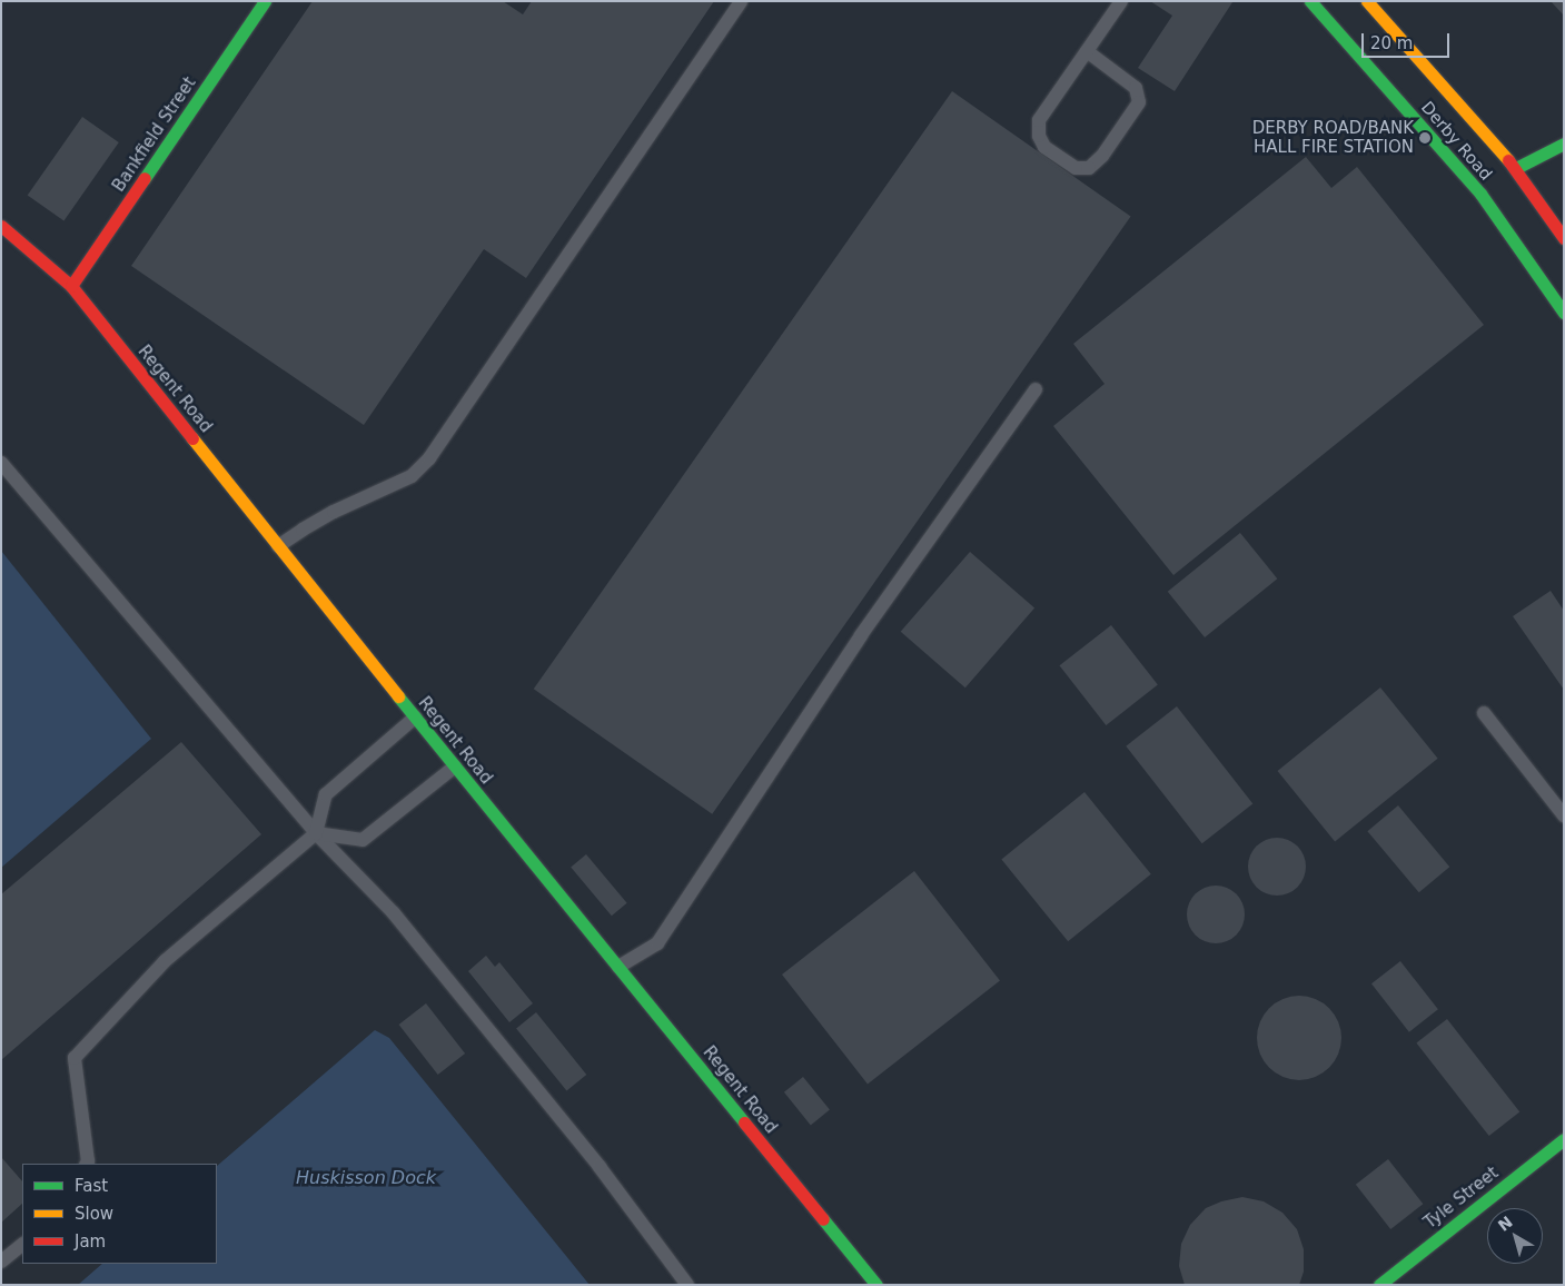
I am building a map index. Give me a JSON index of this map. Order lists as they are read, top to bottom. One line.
{"streets":{"main road":["Bankfield Street","Derby Road","Regent Road","Tyle Street"]},"crossings":[["Bankfield Street","Regent Road"]],"water":["Huskisson Dock"],"places":["DERBY ROAD/BANK HALL FIRE STATION"],"legend":["Fast","Slow","Jam"],"scale_bar":"20 m","north":"top left"}
